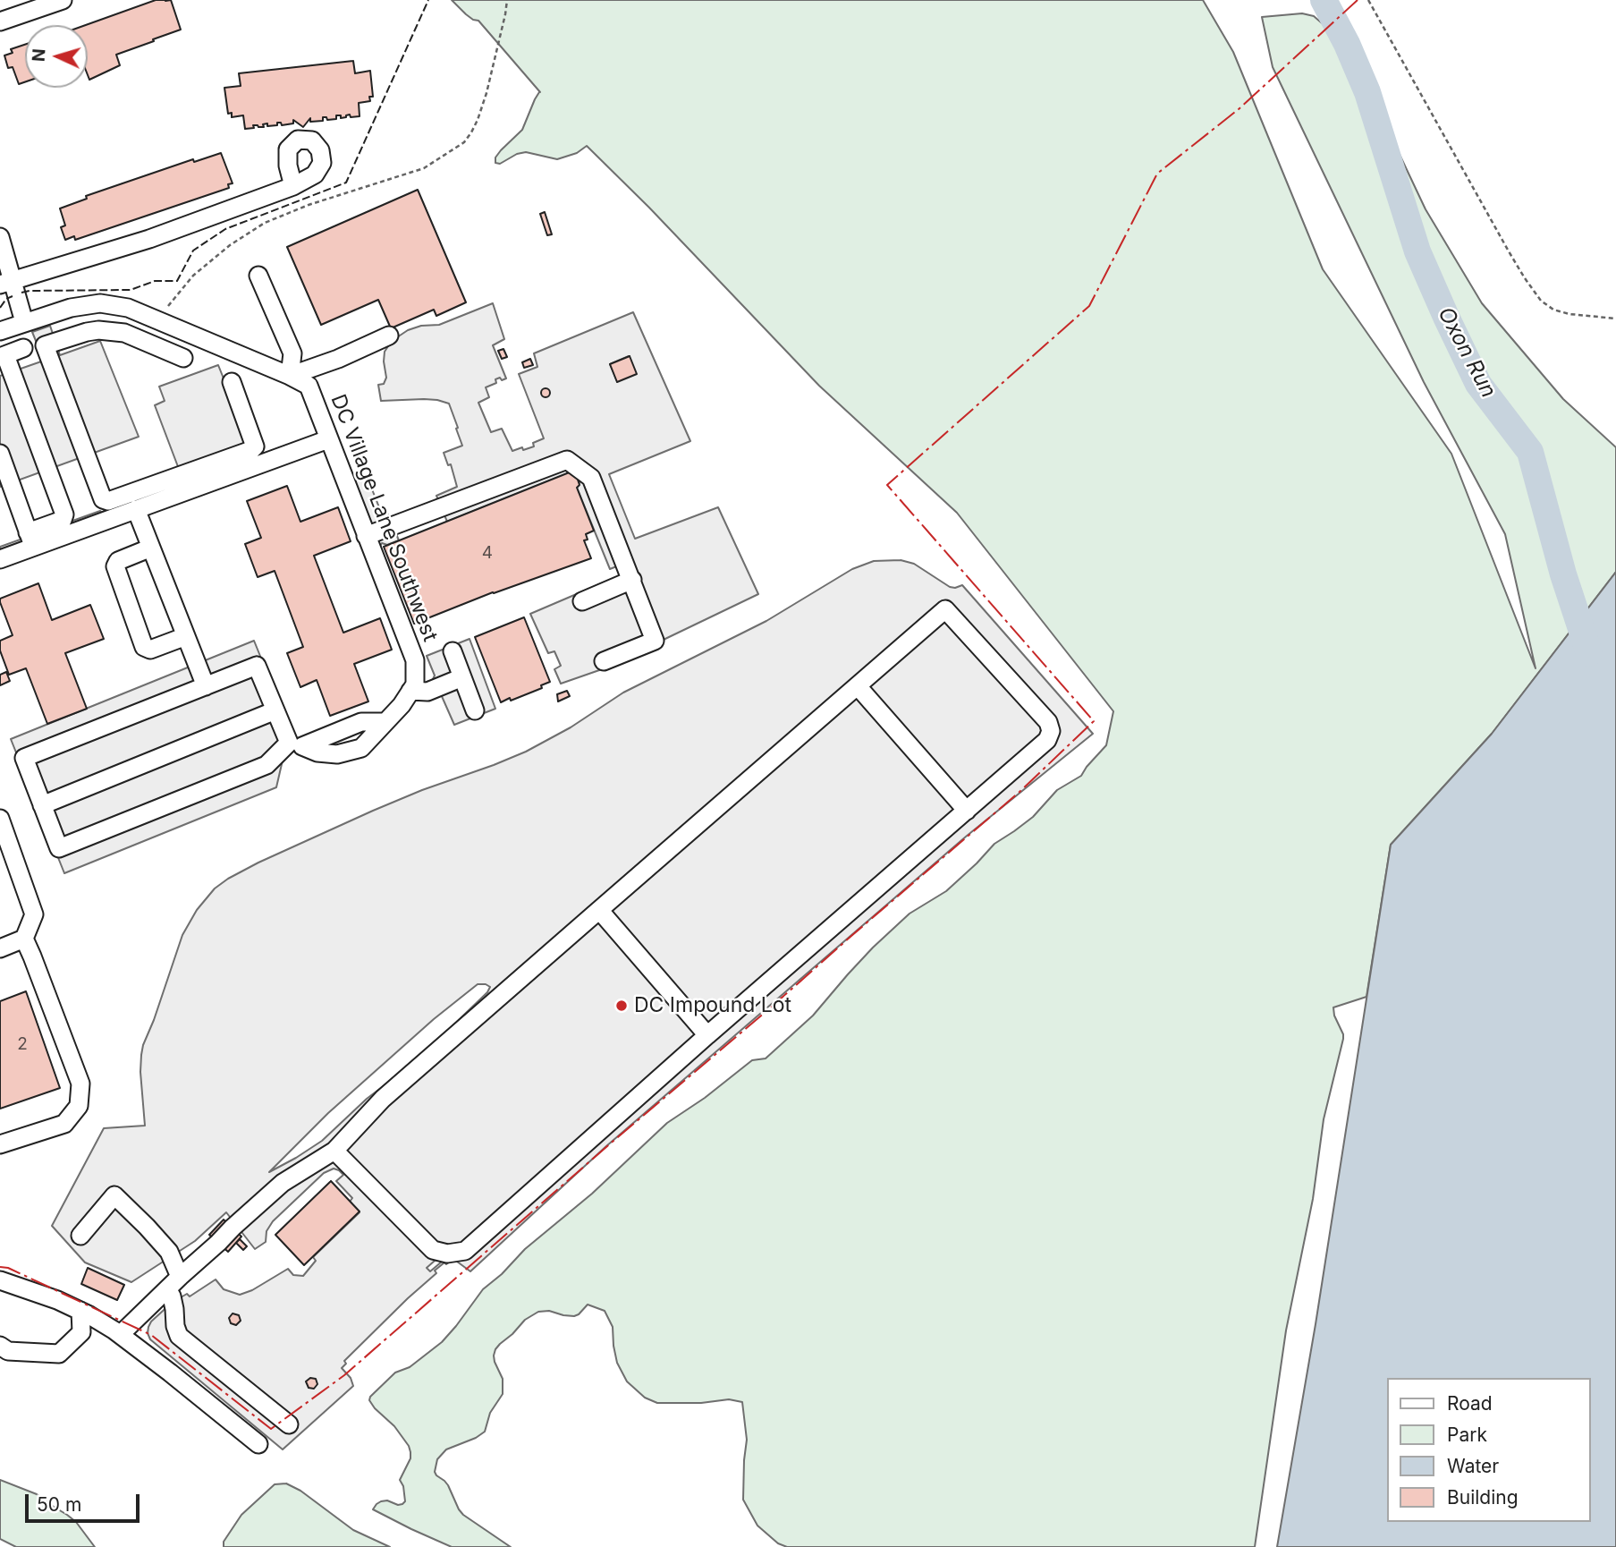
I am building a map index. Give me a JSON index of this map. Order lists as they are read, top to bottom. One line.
{"streets":{"street":["DC Village Lane Southwest"]},"water":["Oxon Run"],"places":["DC Impound Lot"],"house_numbers":["4","2"],"legend":["Road","Park","Water","Building"],"scale_bar":"50 m","north":"left"}
